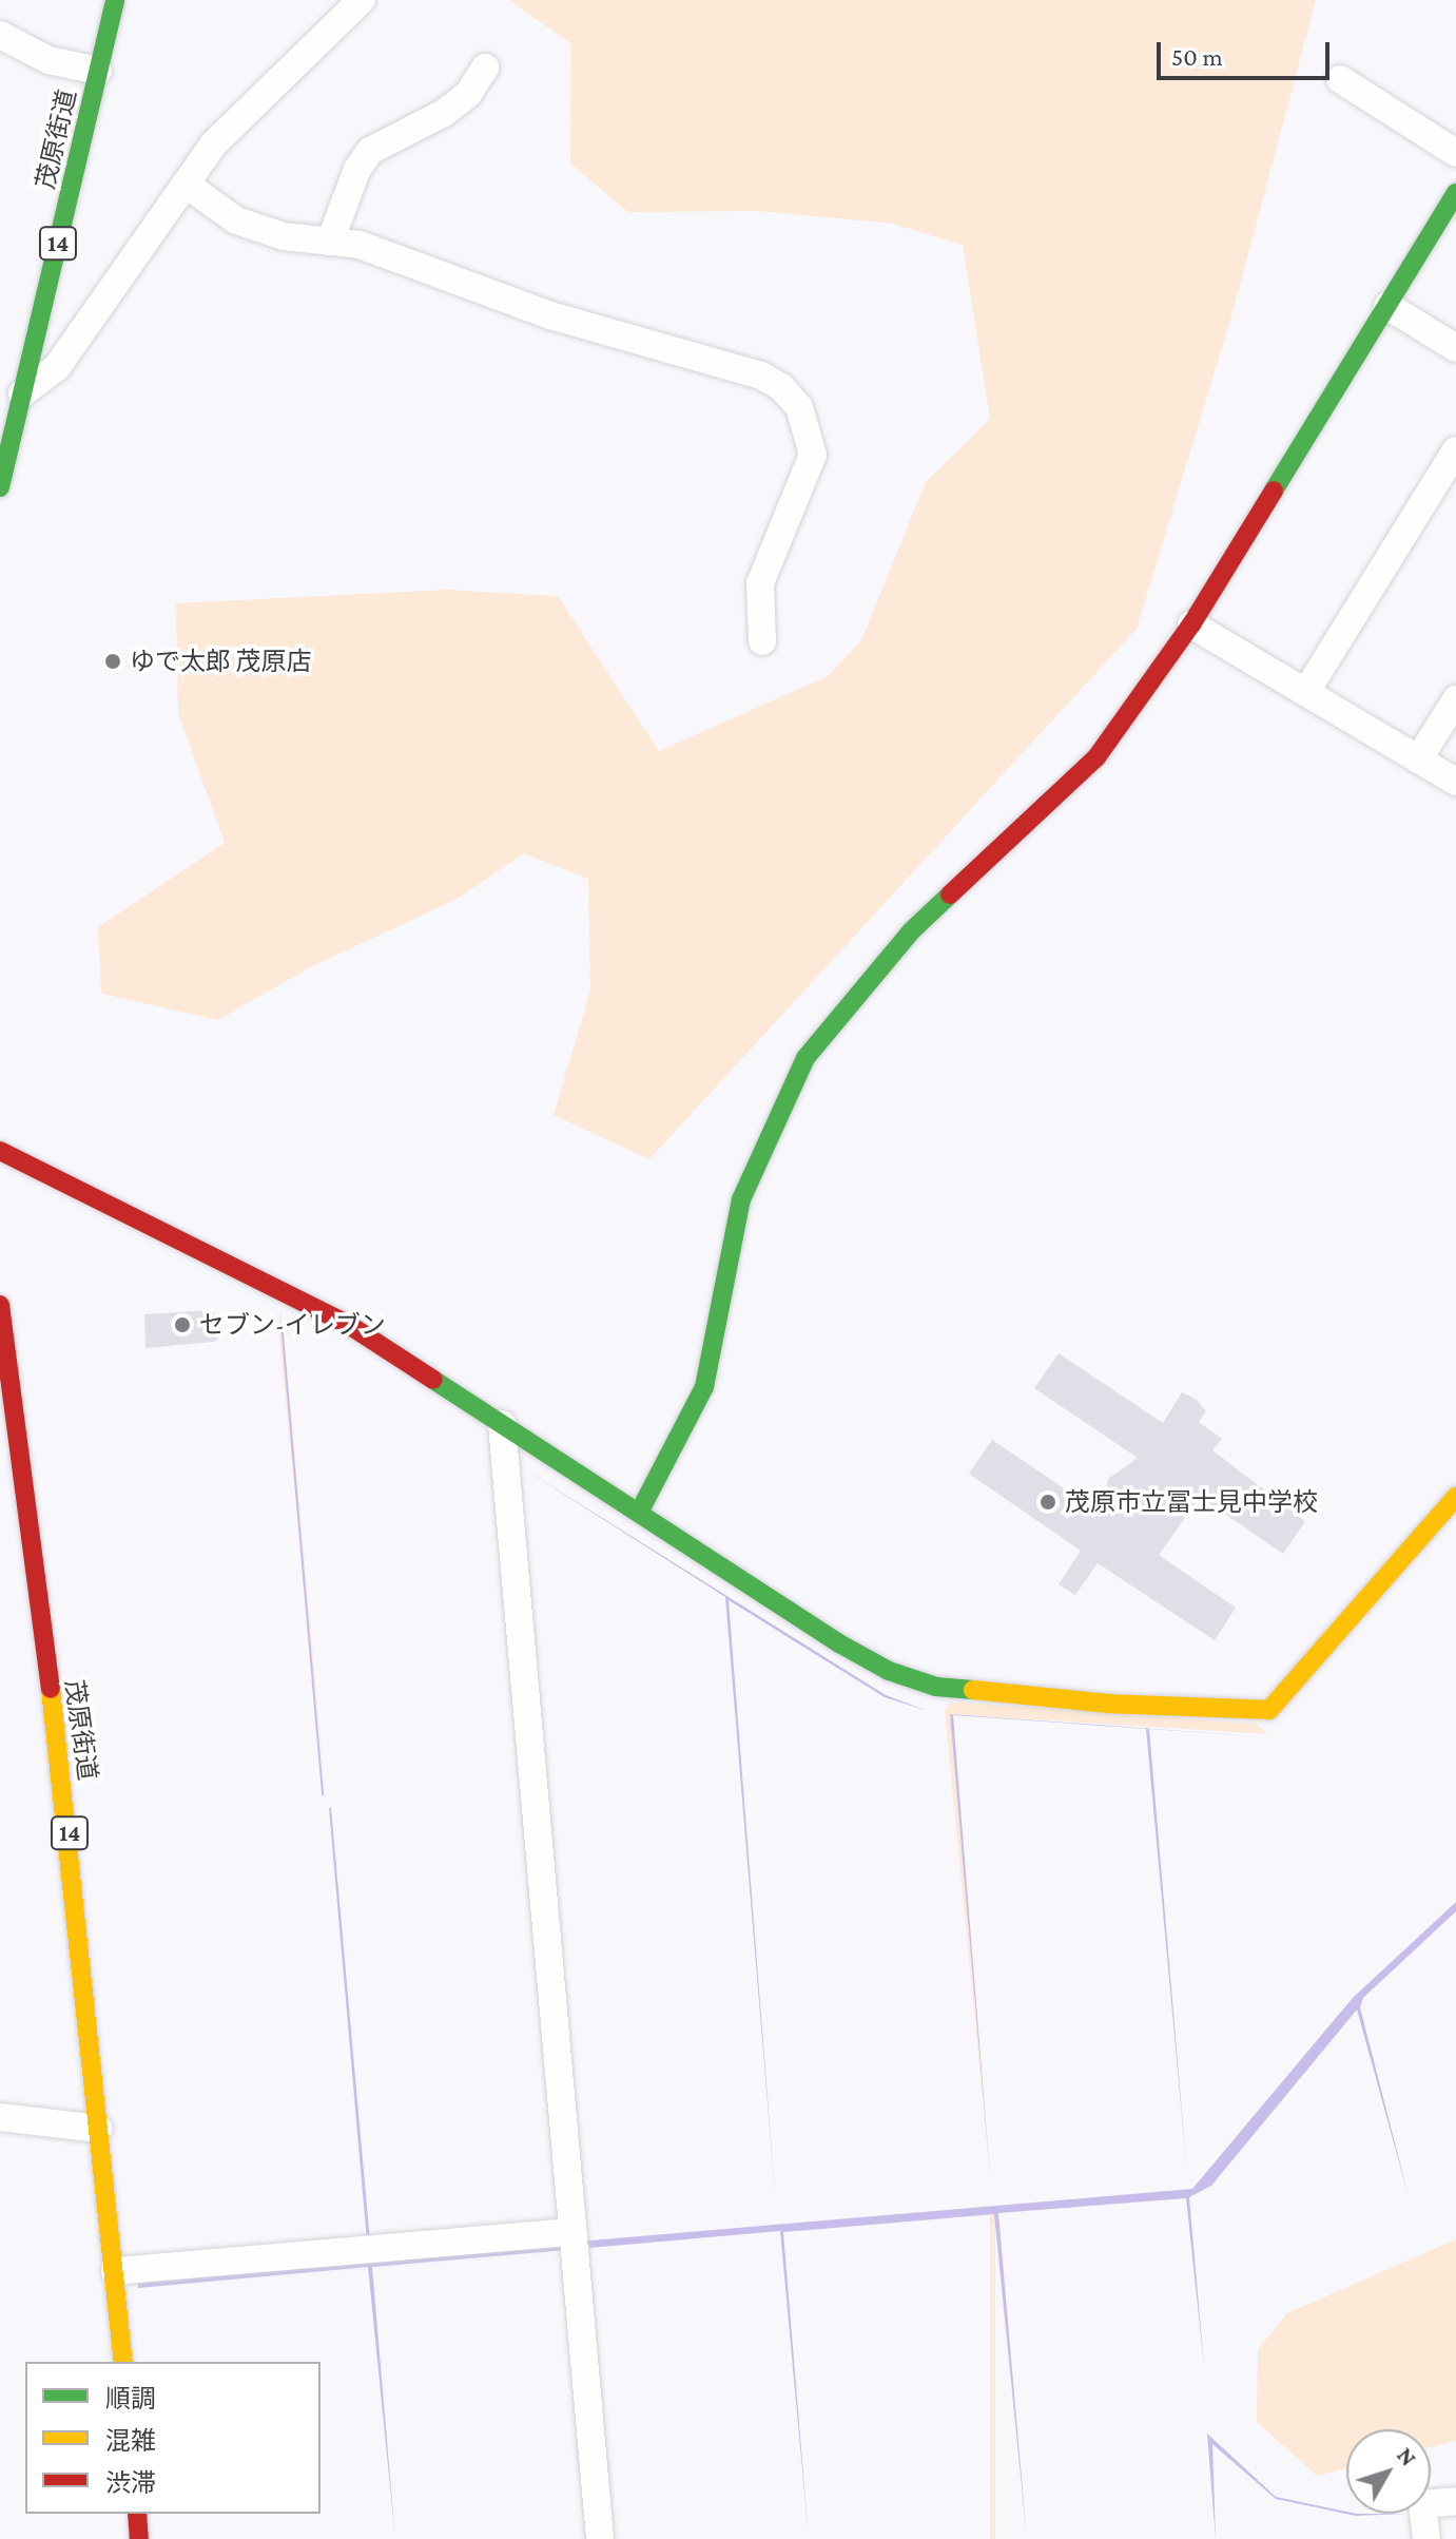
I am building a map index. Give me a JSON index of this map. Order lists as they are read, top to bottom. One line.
{"streets":{"street":["茂原街道","14"]},"places":["ゆで太郎 茂原店","セブン-イレブン","茂原市立冨士見中学校"],"legend":["順調","混雑","渋滞"],"scale_bar":"50 m","north":"top right"}
